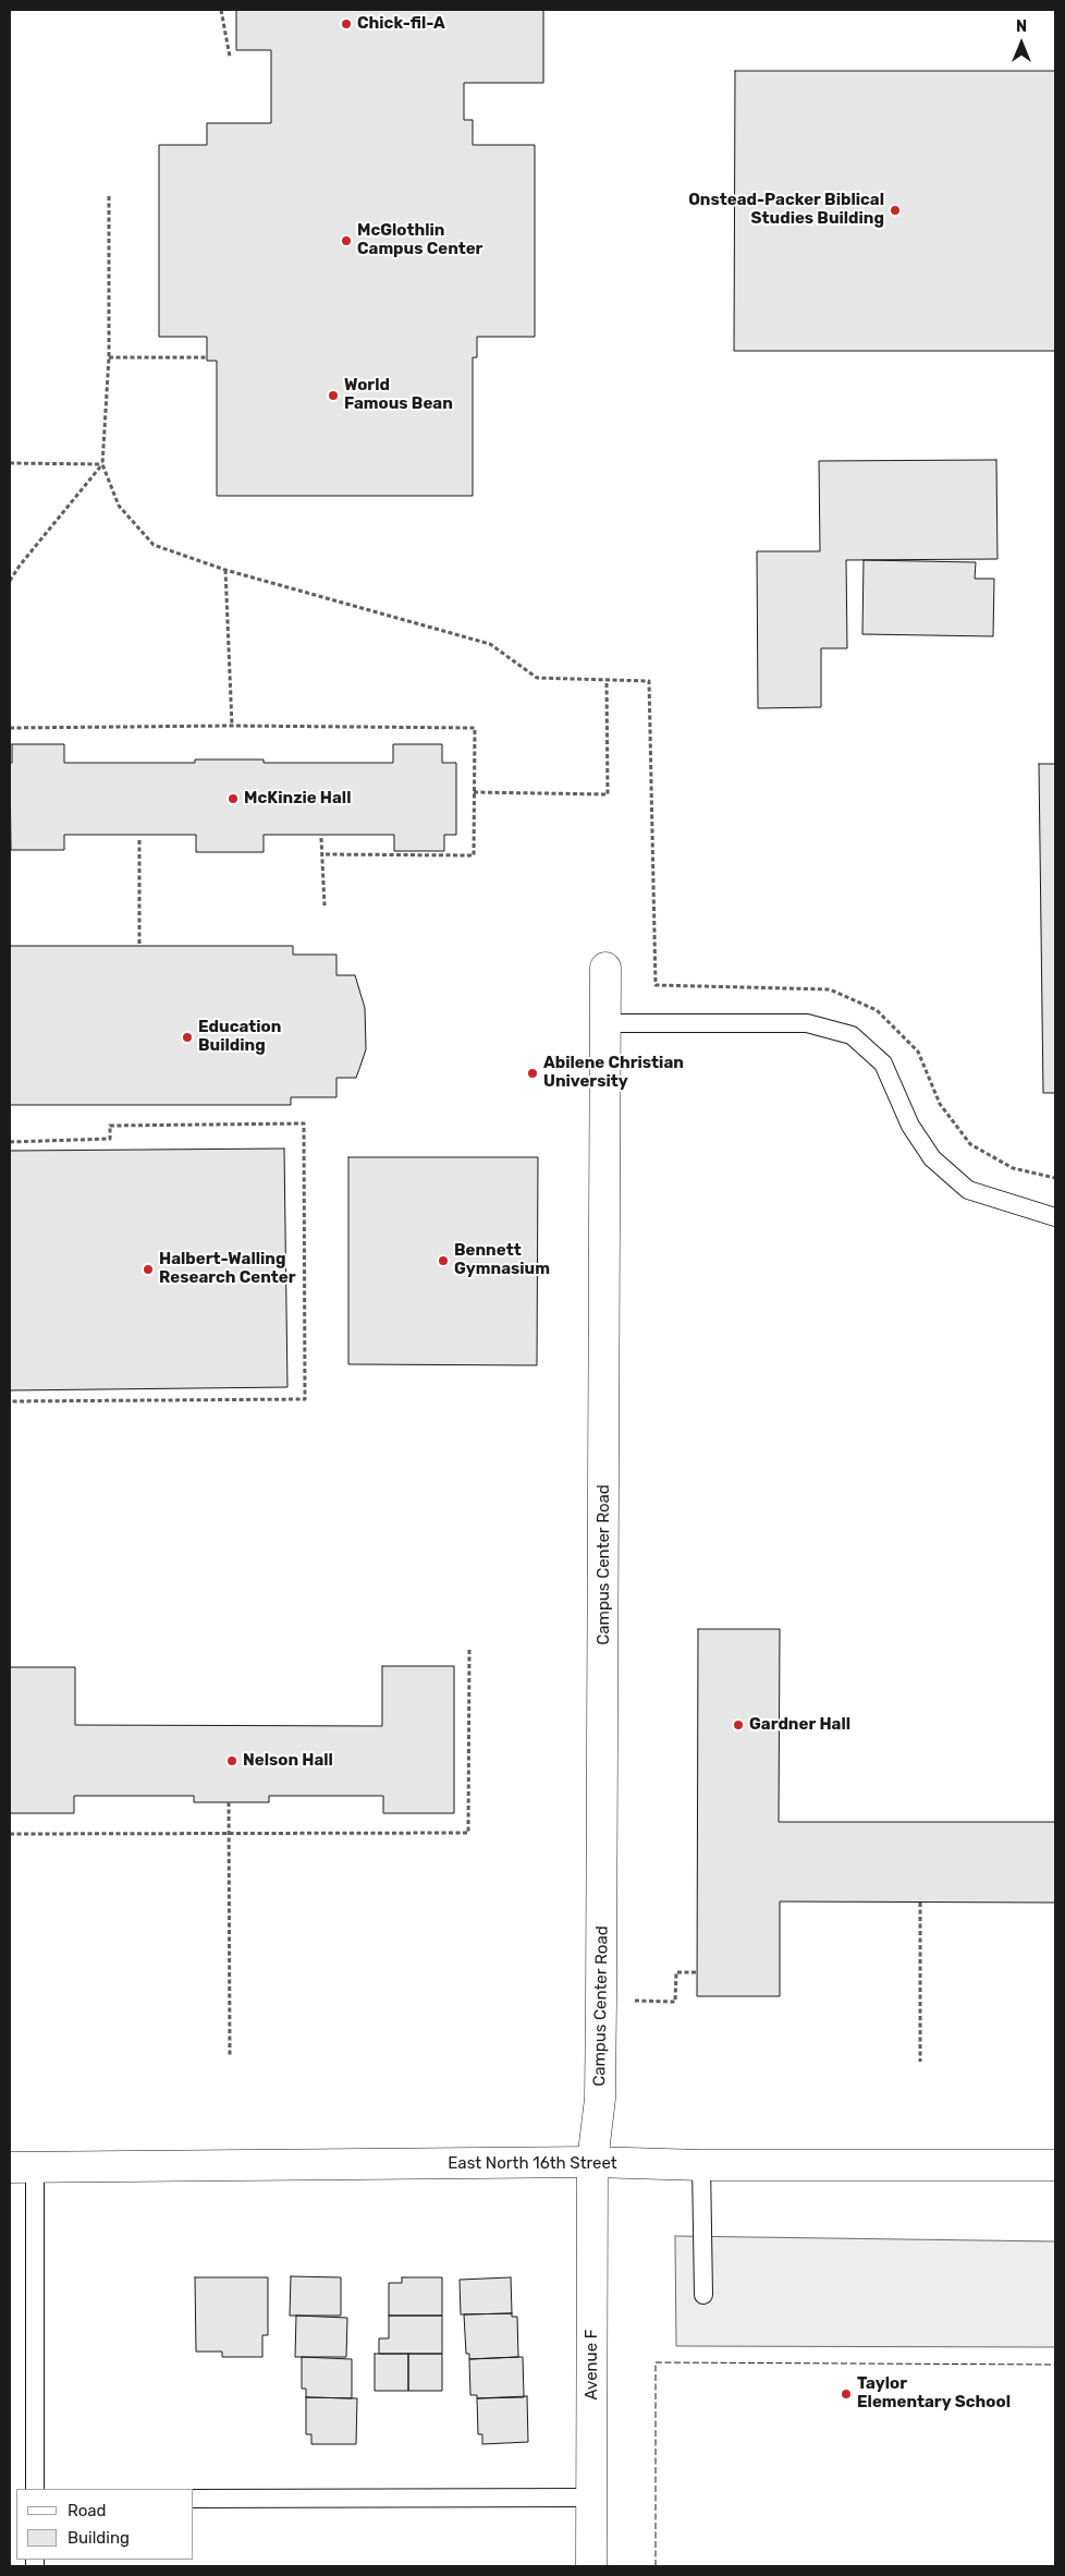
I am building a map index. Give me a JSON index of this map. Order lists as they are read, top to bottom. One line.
{"streets":{"street":["Campus Center Road","East North 16th Street","Avenue F"]},"crossings":[["Campus Center Road","East North 16th Street"],["Campus Center Road","Avenue F"],["East North 16th Street","Avenue F"]],"places":["Chick-fil-A","Onstead-Packer Biblical Studies Building","McGlothlin Campus Center","World Famous Bean","McKinzie Hall","Education Building","Abilene Christian University","Bennett Gymnasium","Halbert-Walling Research Center","Gardner Hall","Nelson Hall","Taylor Elementary School"],"legend":["Road","Building"],"north":"top"}
